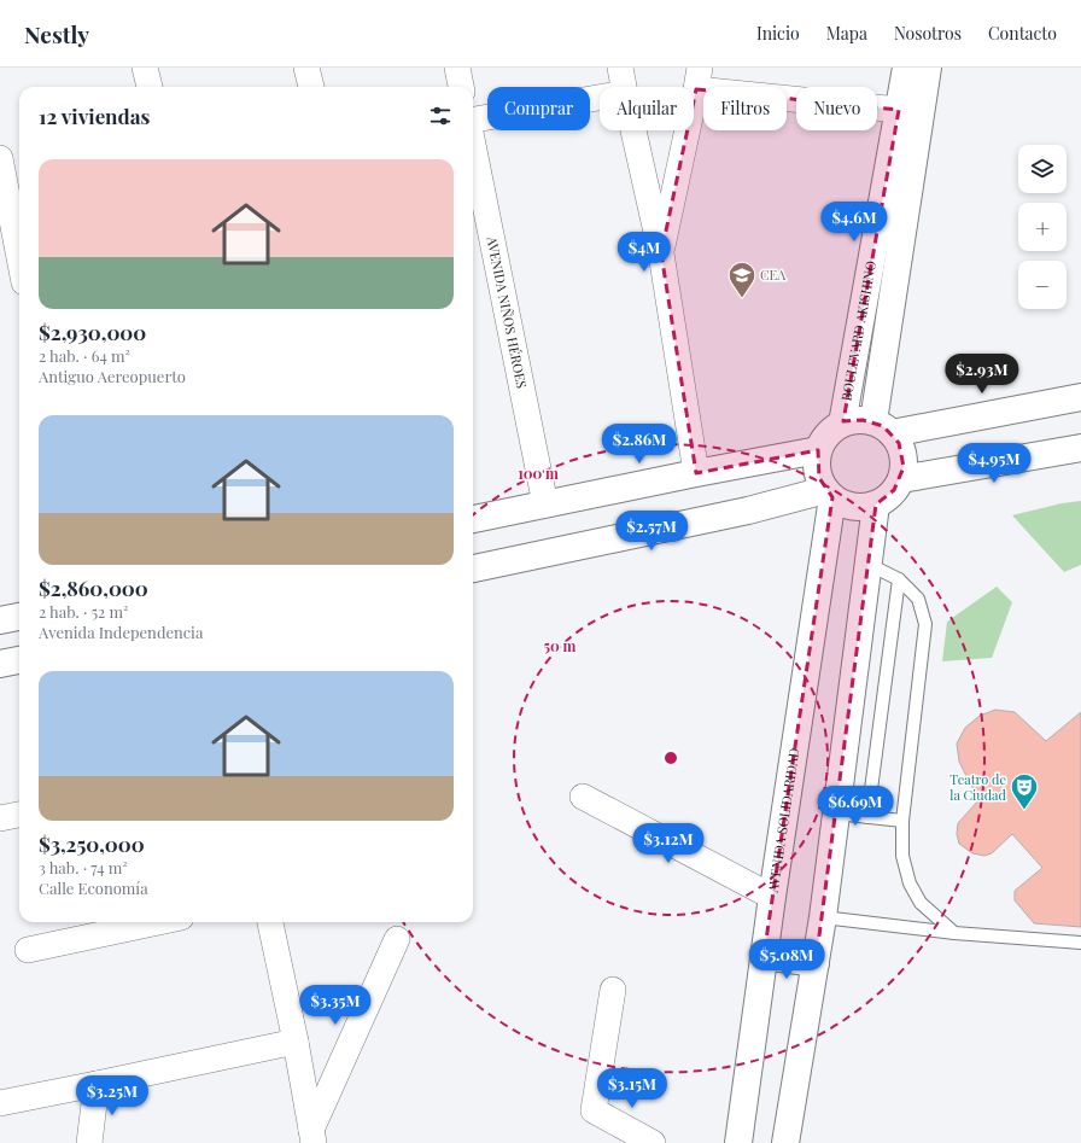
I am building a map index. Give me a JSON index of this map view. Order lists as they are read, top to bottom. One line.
{"streets":{"main road":["BOULEVARD AKISHINO","AVENIDA SOLIDARIDAD"],"street":["AVENIDA NIÑOS HÉROES"]},"crossings":[["BOULEVARD AKISHINO","AVENIDA SOLIDARIDAD"]],"places":{"school or university":["CEA"],"theatre":["Teatro de la Ciudad"]},"page":{"header":"Nestly","nav":["Inicio","Mapa","Nosotros","Contacto"],"chip":["Comprar","Alquilar","Filtros","Nuevo"],"heading":"12 viviendas","map_buttons":["+","−"],"list":[{"name":"$2,930,000","note":"2 hab. · 64 m² · Antiguo Aereopuerto"},{"name":"$2,860,000","note":"2 hab. · 52 m² · Avenida Independencia"},{"name":"$3,250,000","note":"3 hab. · 74 m² · Calle Economía"}],"price":["$4.6M","$4M","$2.93M","$2.86M","$4.95M","$2.57M","$6.69M","$3.12M","$5.08M","$3.35M","$3.15M","$3.25M"]},"rings":["100 m","50 m"]}
